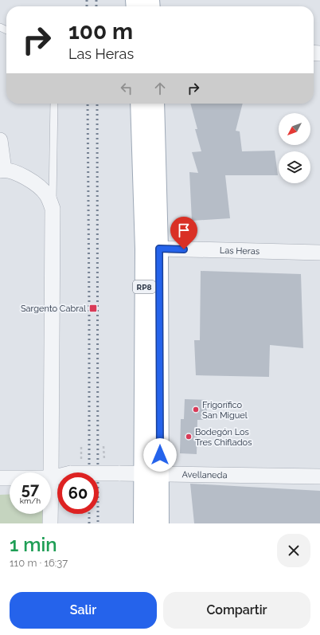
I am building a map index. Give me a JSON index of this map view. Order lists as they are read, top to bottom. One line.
{"streets":{"main road":["RP8"],"street":["Las Heras","Avellaneda"]},"crossings":[["Las Heras","RP8"],["RP8","Avellaneda"]],"places":{"transit":["Sargento Cabral"],"other":["Frigorífico San Miguel","Bodegón Los Tres Chiflados"]},"north":"bottom left","page":{"turn":["100 m","Las Heras"],"speed":"57 km/h","limit":"60","heading":["1 min","110 m · 16:37"],"buttons":["Salir","Compartir"]}}
